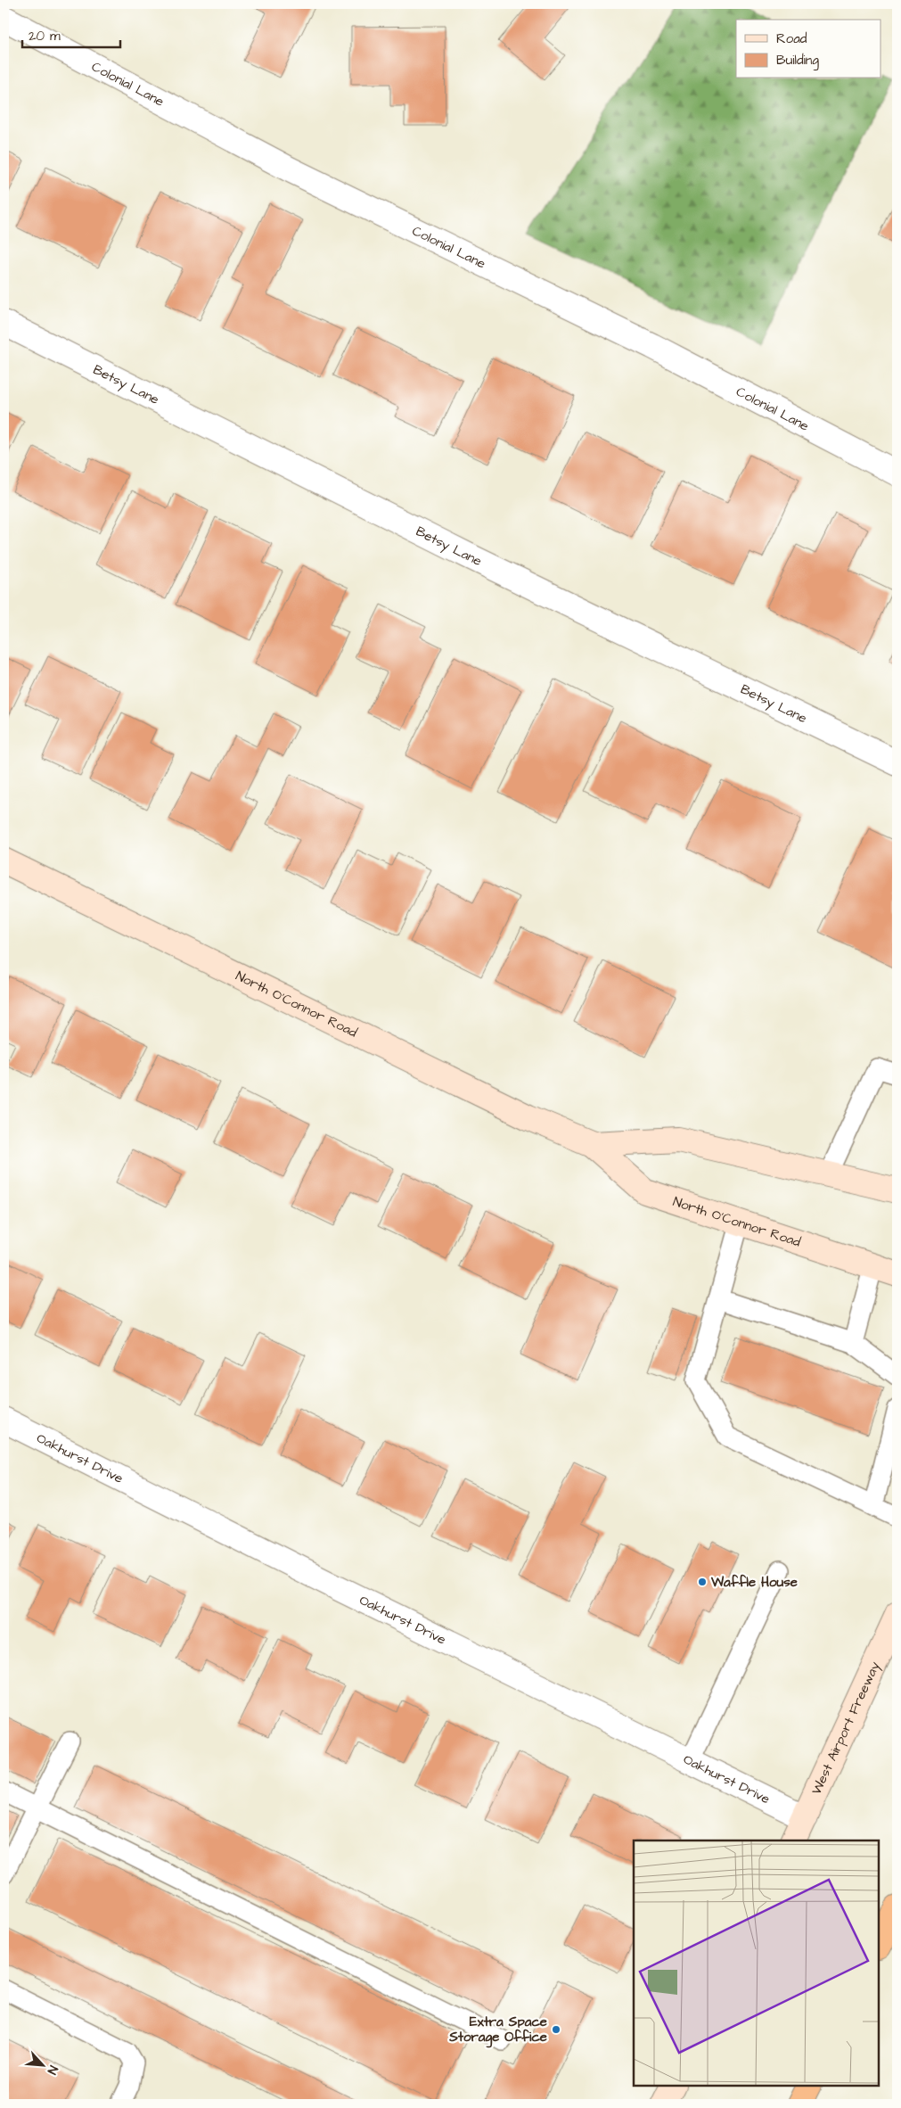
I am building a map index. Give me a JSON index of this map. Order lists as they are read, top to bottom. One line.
{"streets":{"main road":["North O'Connor Road","West Airport Freeway"],"street":["Colonial Lane","Betsy Lane","Oakhurst Drive"]},"crossings":[["Oakhurst Drive","West Airport Freeway"]],"places":["Waffle House","Extra Space Storage Office"],"legend":["Road","Building"],"scale_bar":"20 m","north":"bottom right"}
